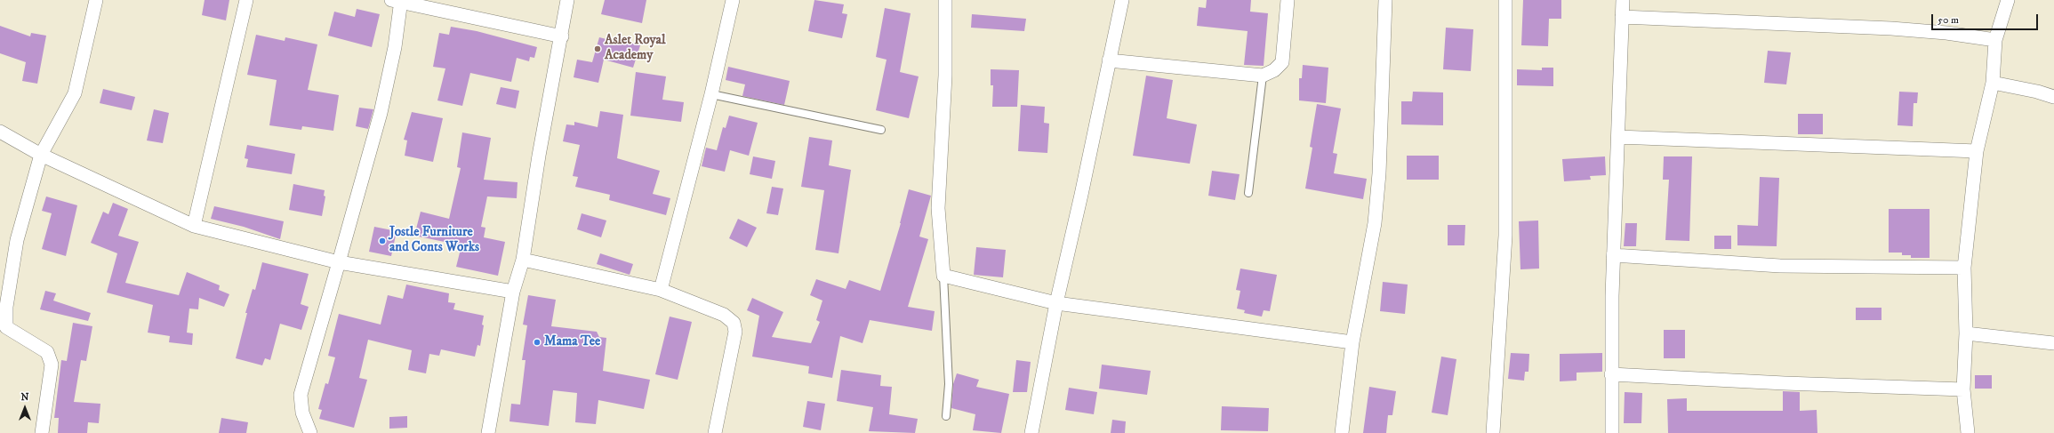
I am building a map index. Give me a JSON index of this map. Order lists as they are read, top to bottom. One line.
{"places":["Aslet Royal Academy","Jostle Furniture and Conts Works","Mama Tee"],"scale_bar":"50 m","north":"top"}
